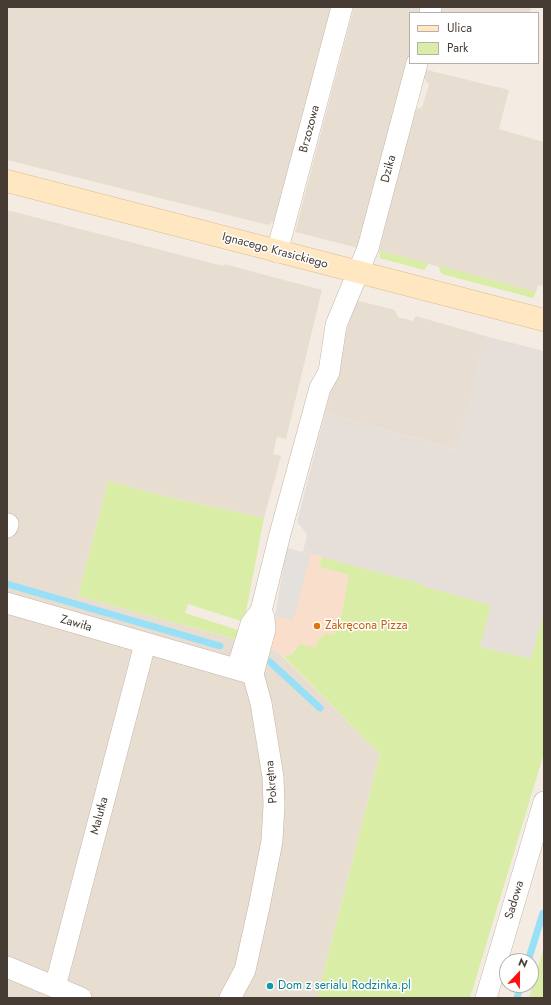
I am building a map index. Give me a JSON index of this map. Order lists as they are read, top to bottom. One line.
{"streets":{"street":["Brzozowa","Dzika","Ignacego Krasickiego","Zawiła","Pokrętna","Malutka","Sadowa"]},"crossings":[["Brzozowa","Ignacego Krasickiego"],["Dzika","Ignacego Krasickiego"],["Dzika","Pokrętna"],["Zawiła","Malutka"]],"places":["Zakręcona Pizza","Dom z serialu Rodzinka.pl"],"legend":["Ulica","Park"],"north":"top"}
